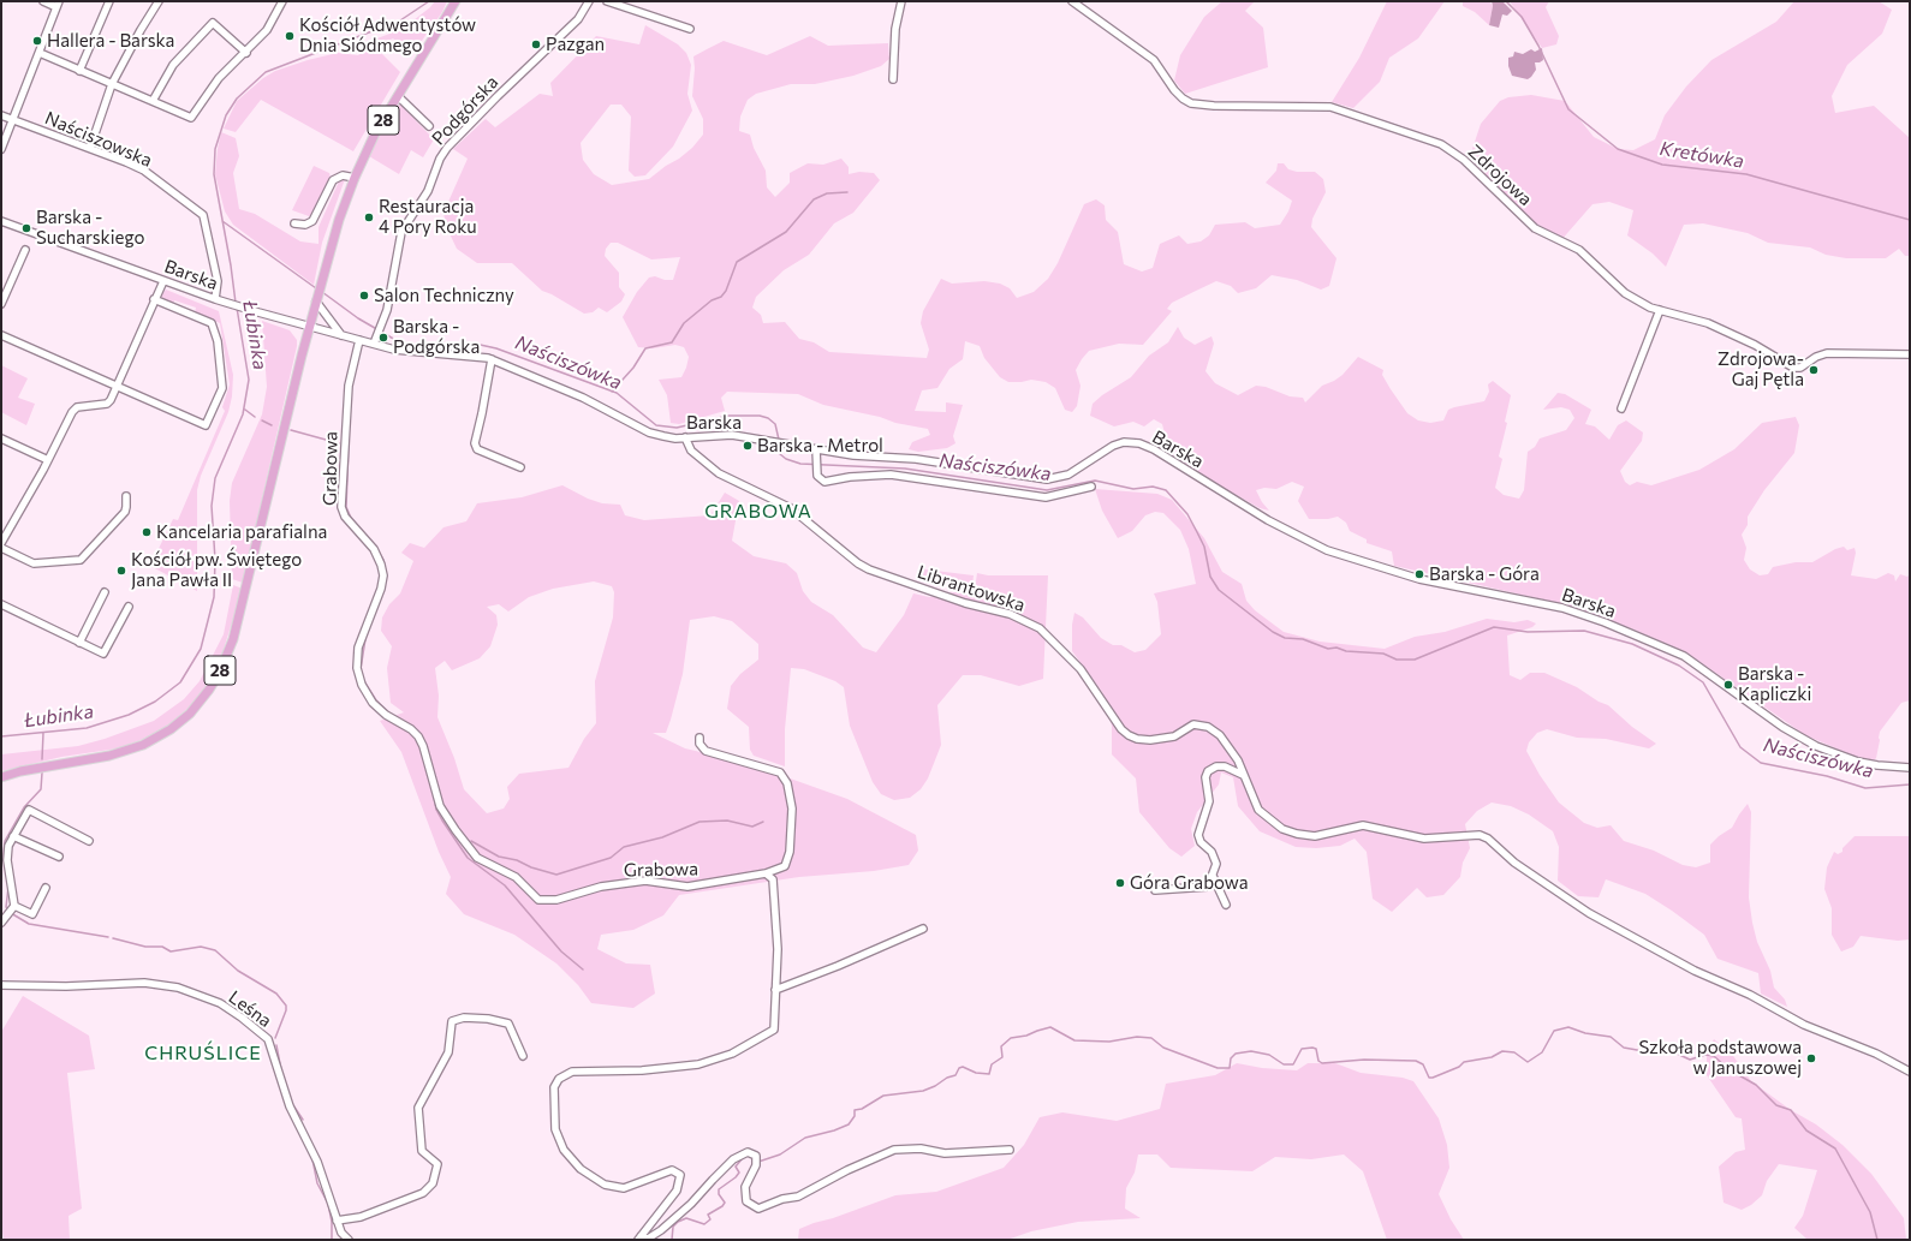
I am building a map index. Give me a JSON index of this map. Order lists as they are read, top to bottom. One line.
{"streets":{"main road":["28"],"street":["Podgórska","Naściszowska","Zdrojowa","Barska","Grabowa","Librantowska","Leśna"]},"crossings":[["Podgórska","Barska"],["28","Barska"],["Naściszowska","Barska"],["Barska","Grabowa"],["Barska","Librantowska"]],"districts":["GRABOWA","CHRUŚLICE"],"water":["Kretówka","Łubinka","Naściszówka"],"places":["Kościół Adwentystów Dnia Siódmego","Hallera - Barska","Pazgan","Restauracja 4 Pory Roku","Barska - Sucharskiego","Salon Techniczny","Barska - Podgórska","Zdrojowa- Gaj Pętla","Barska - Metrol","Kancelaria parafialna","Kościół pw. Świętego Jana Pawła II","Barska - Góra","Barska - Kapliczki","Góra Grabowa","Szkoła podstawowa w Januszowej"]}
